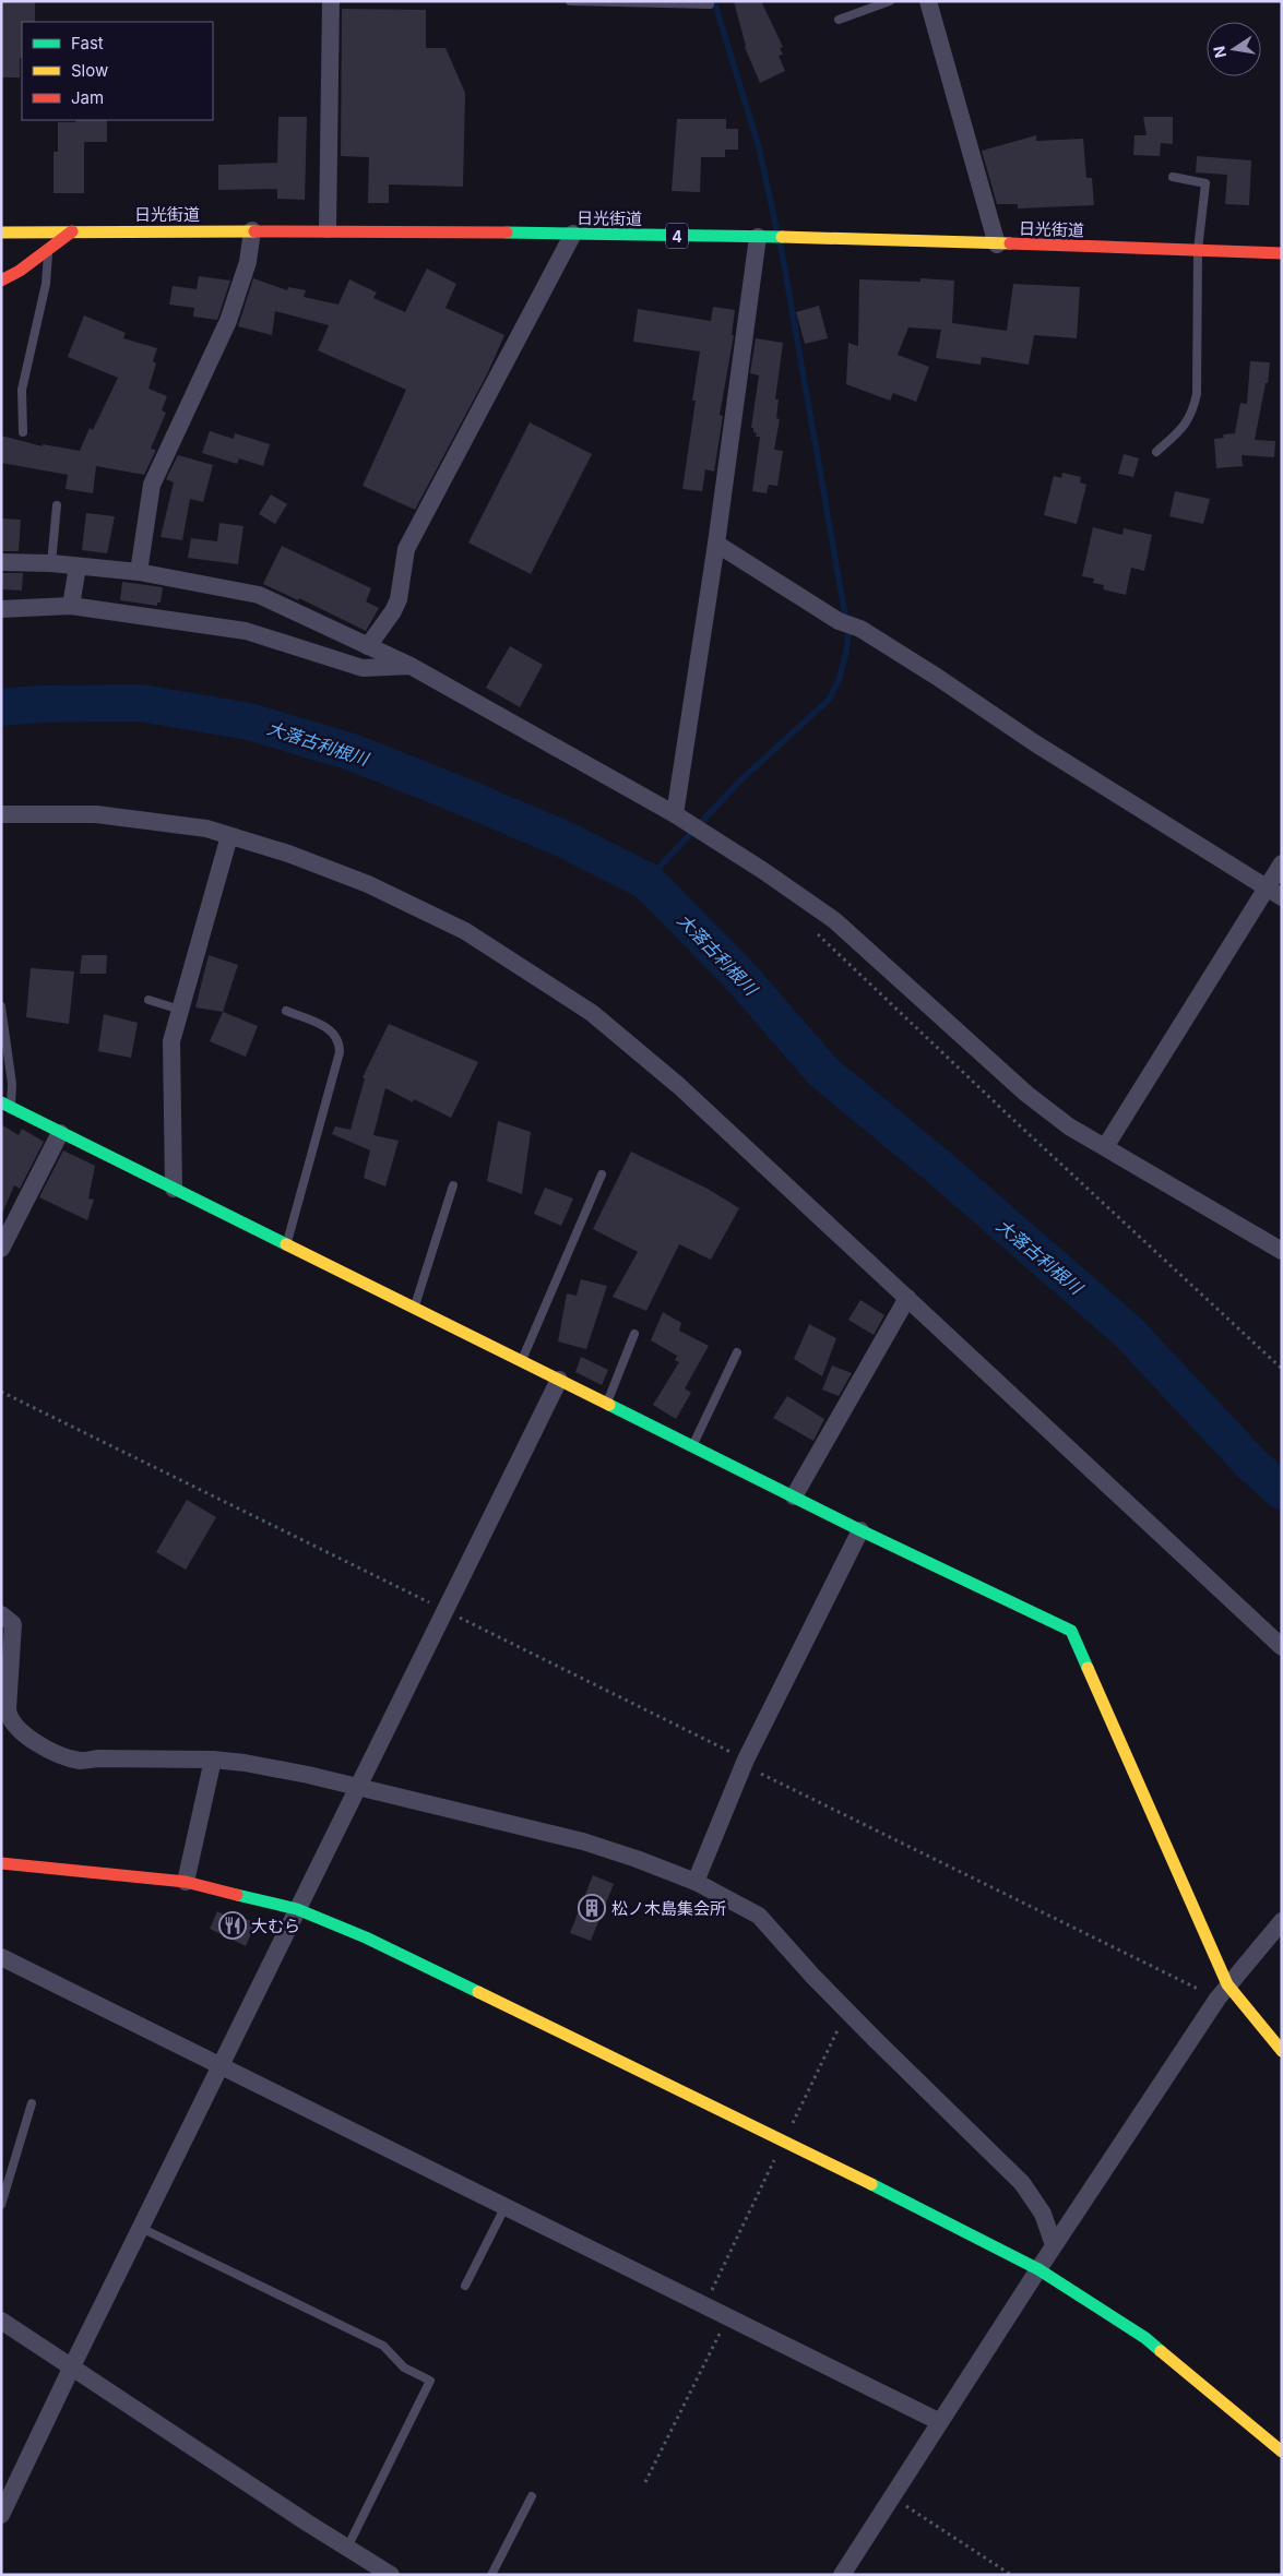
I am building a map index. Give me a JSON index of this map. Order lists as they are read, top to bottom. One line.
{"streets":{"main road":["日光街道","4"]},"water":["大落古利根川"],"places":{"building":["松ノ木島集会所"],"restaurant":["大むら"]},"legend":["Fast","Slow","Jam"],"north":"left"}
